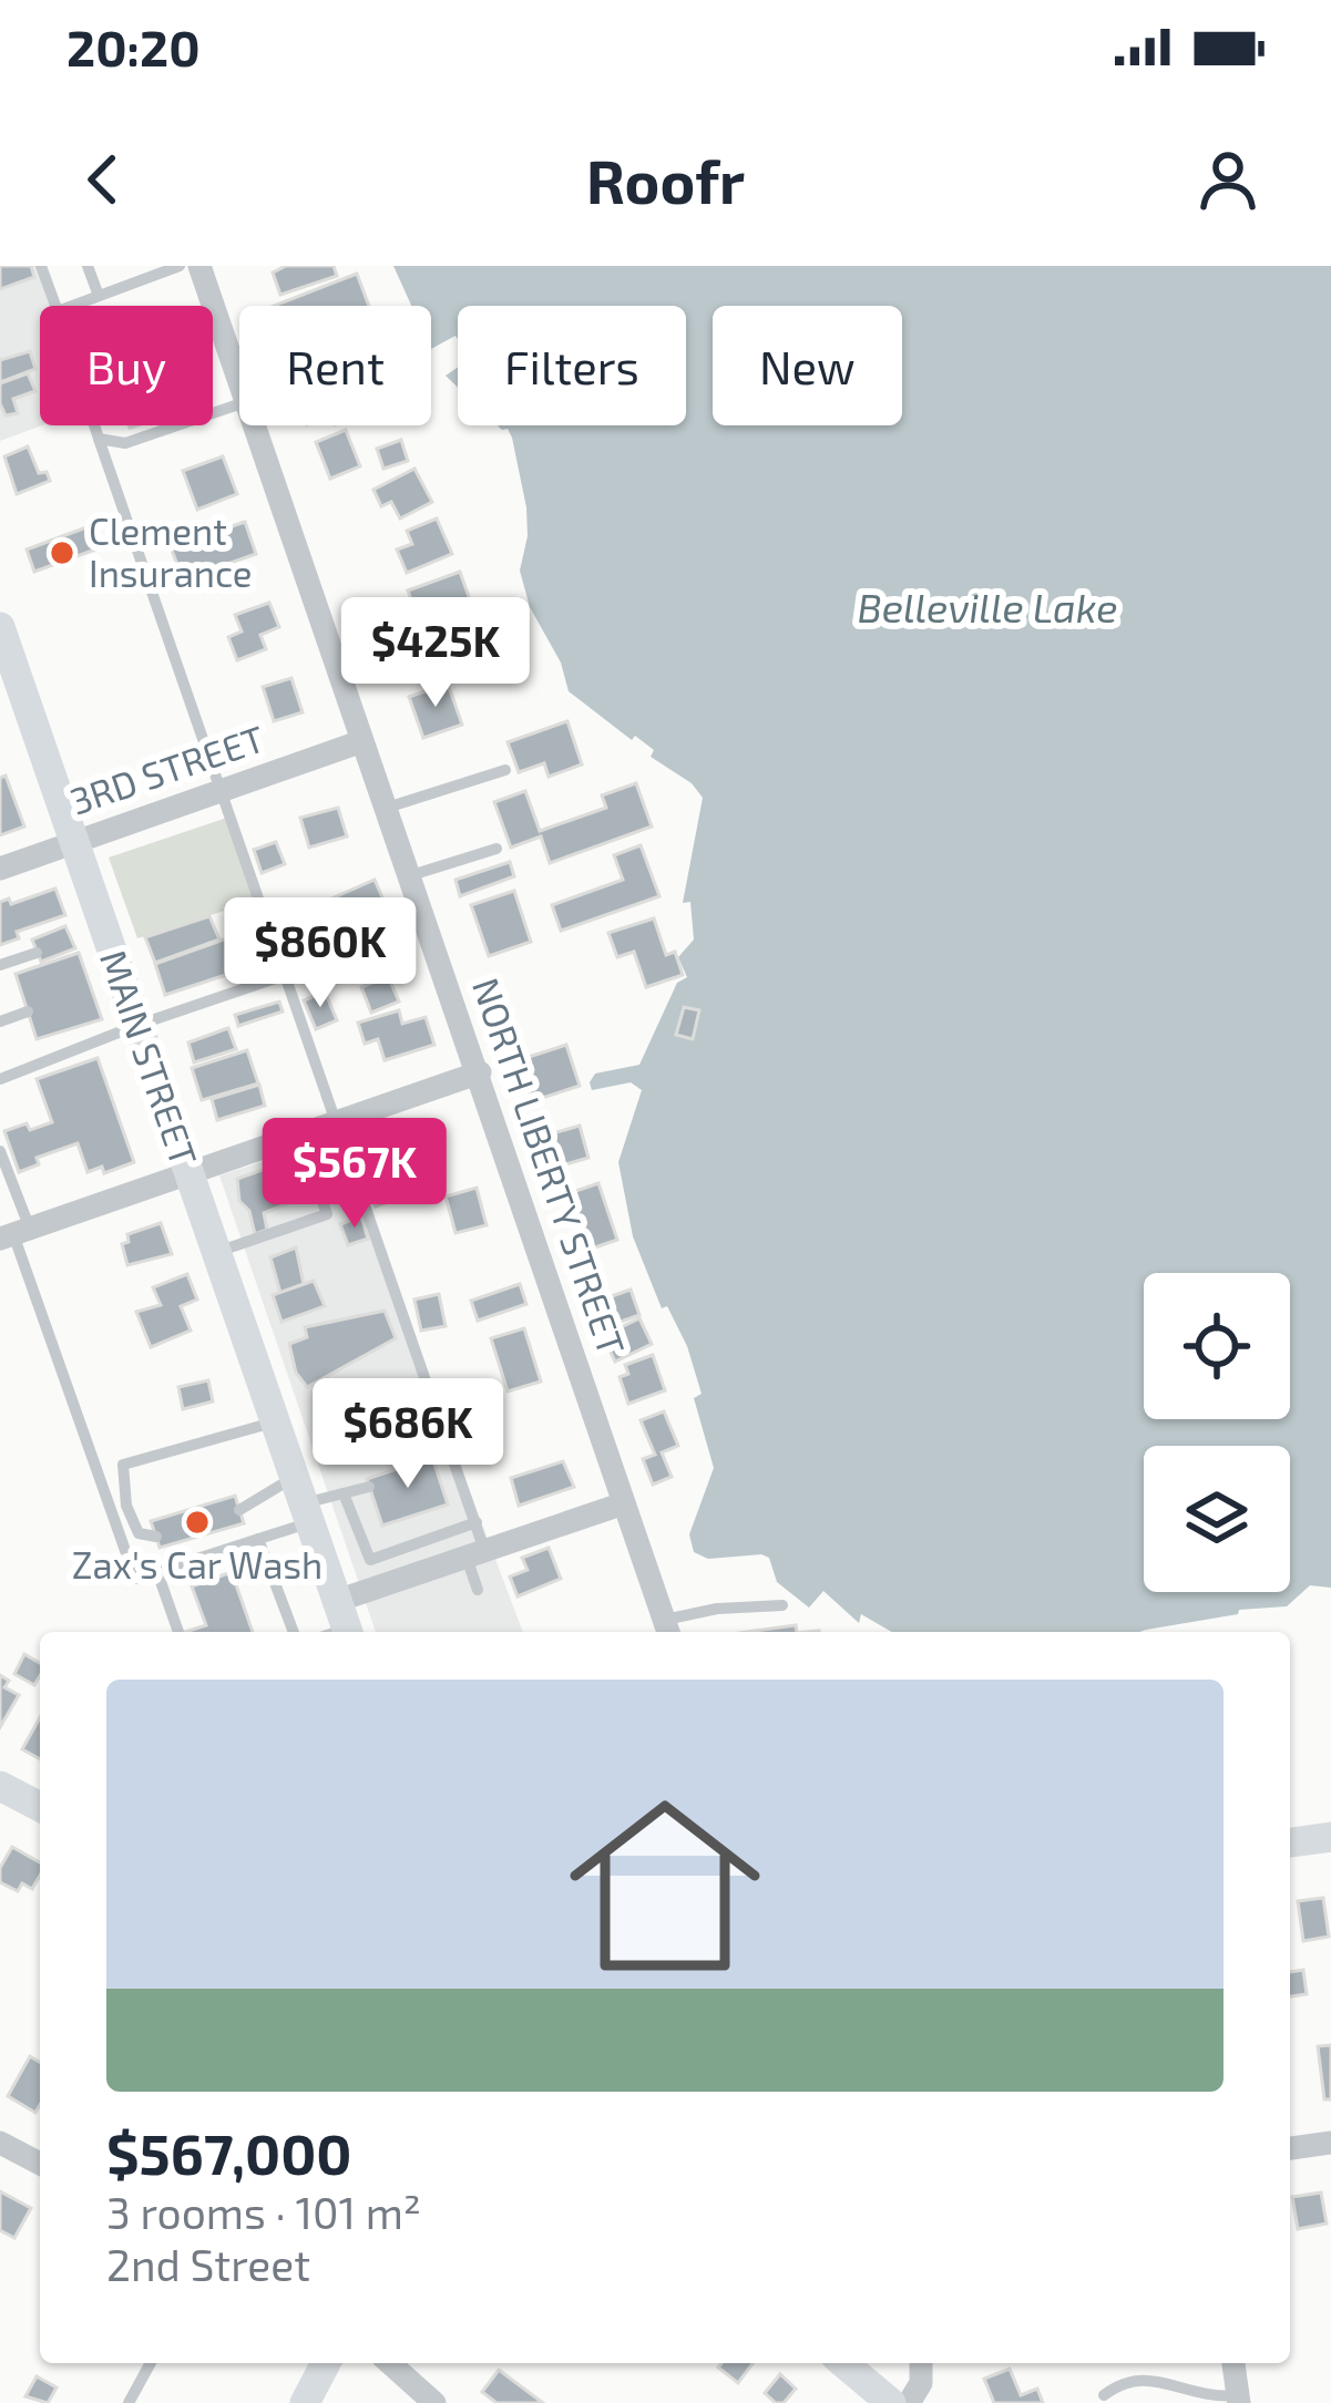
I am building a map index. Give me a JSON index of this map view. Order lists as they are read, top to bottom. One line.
{"streets":{"main road":["MAIN STREET"],"street":["3RD STREET","NORTH LIBERTY STREET"]},"crossings":[["3RD STREET","MAIN STREET"],["3RD STREET","NORTH LIBERTY STREET"]],"water":["Belleville Lake"],"places":["Clement Insurance","Zax's Car Wash"],"page":{"status":"20:20","header":"Roofr","chip":["Buy","Rent","Filters","New"],"price":["$425K","$860K","$567K","$686K"],"list":[{"name":"$567,000","note":"3 rooms · 101 m² · 2nd Street"}]}}
